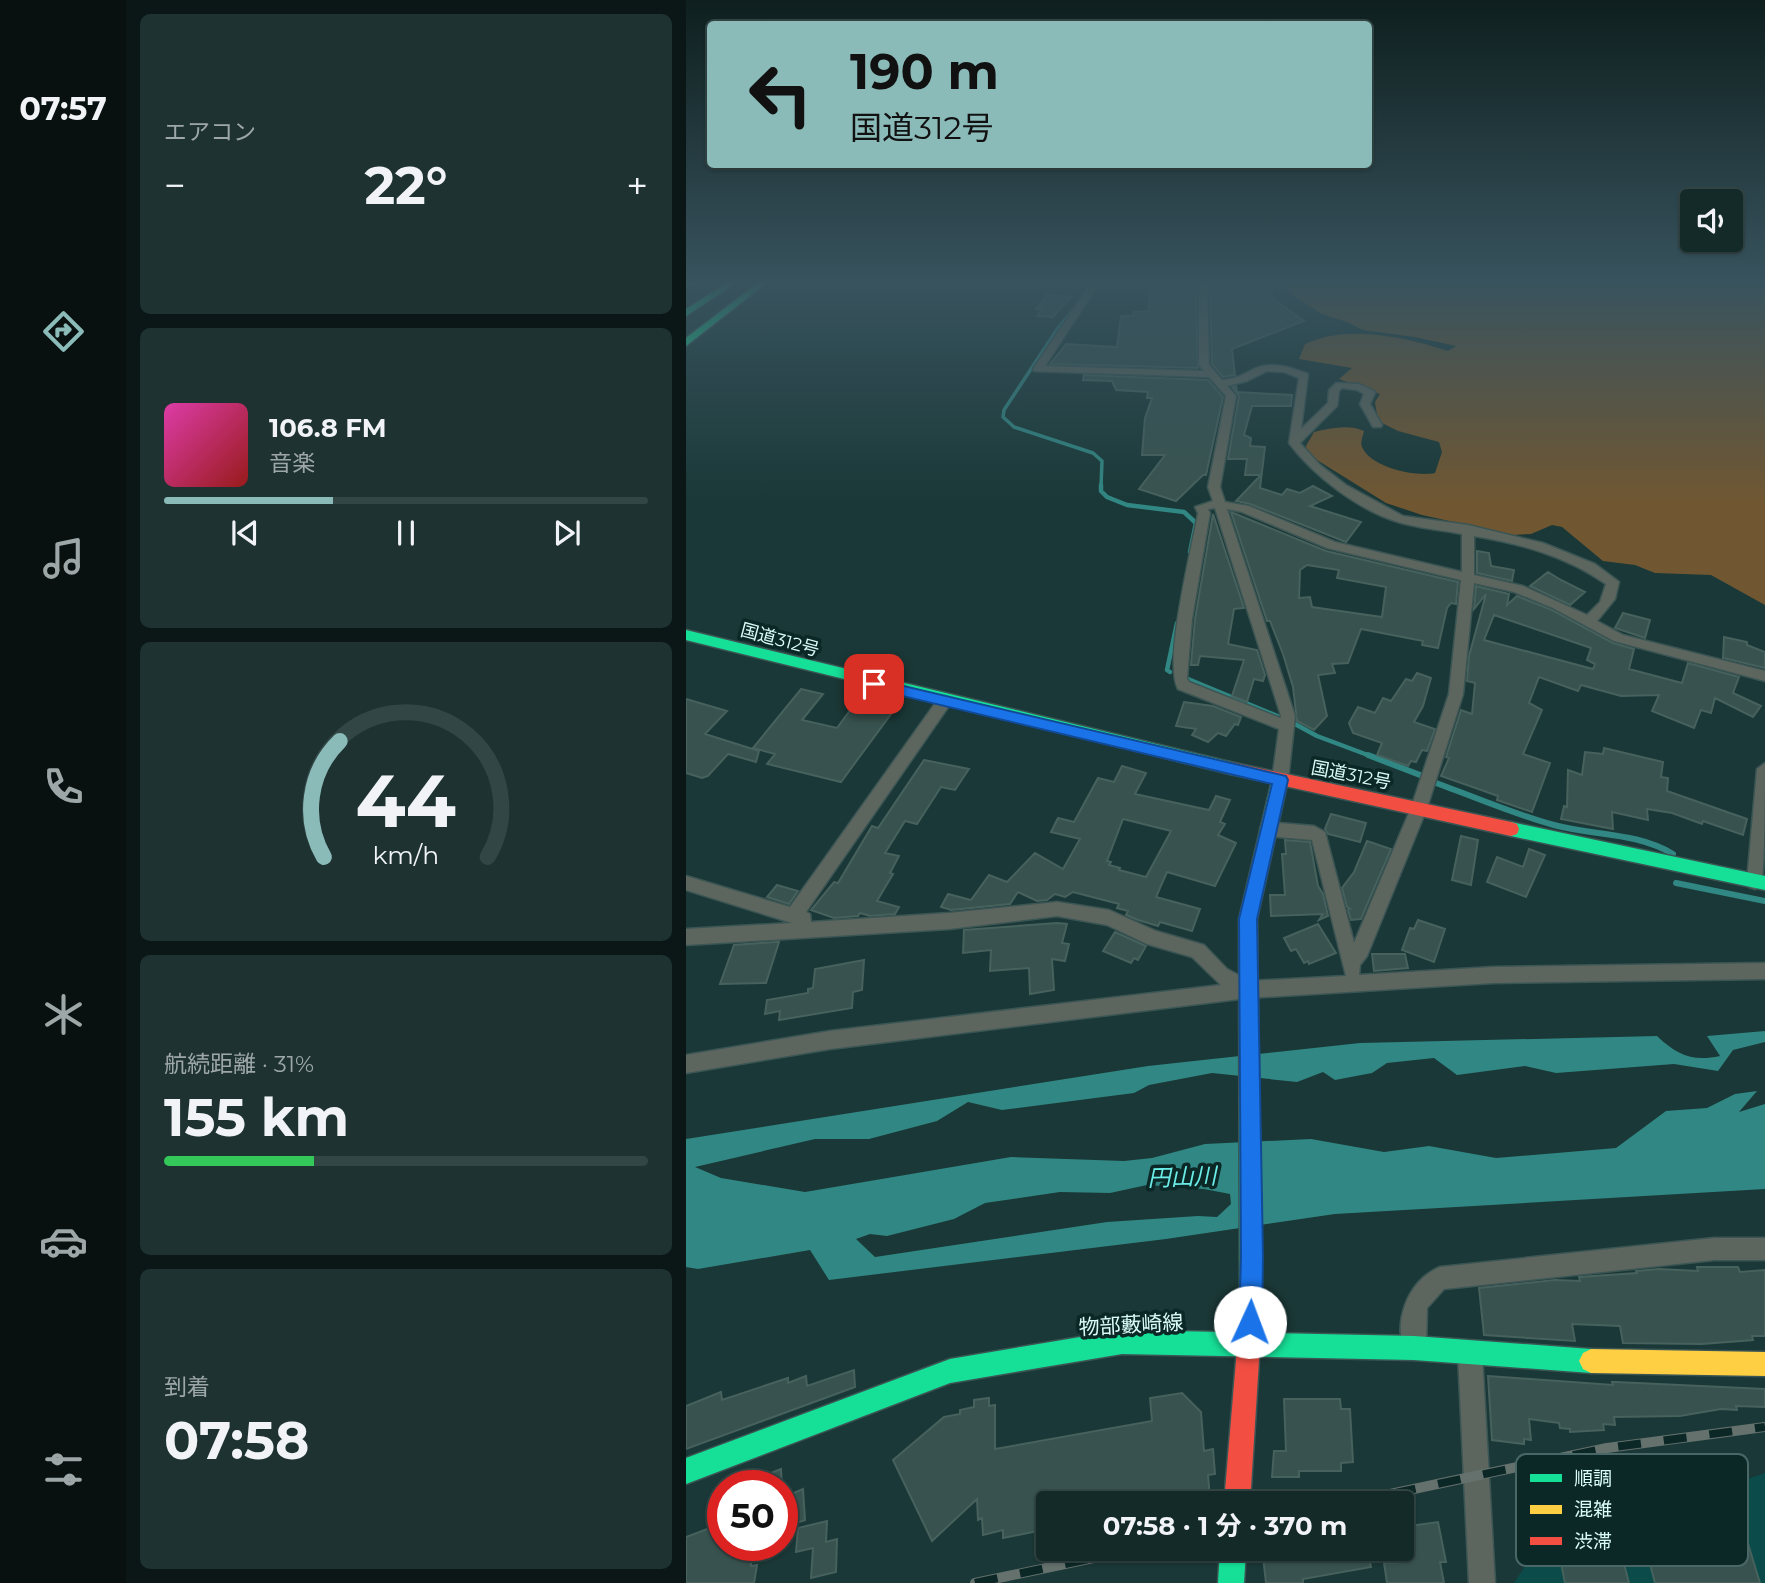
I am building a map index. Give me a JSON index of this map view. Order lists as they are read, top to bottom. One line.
{"streets":{"main road":["国道312号","物部藪崎線"]},"water":["円山川"],"legend":["順調","混雑","渋滞"],"page":{"tabs":"07:57","tile":["エアコン",["航続距離 · 31%","155 km"],["到着","07:58"]],"turn":["190 m","国道312号"],"heat":["−","22°","+"],"song":["106.8 FM","音楽"],"limit":"50","trip":"07:58 · 1 分 · 370 m","gauge":["44","km/h"]}}
